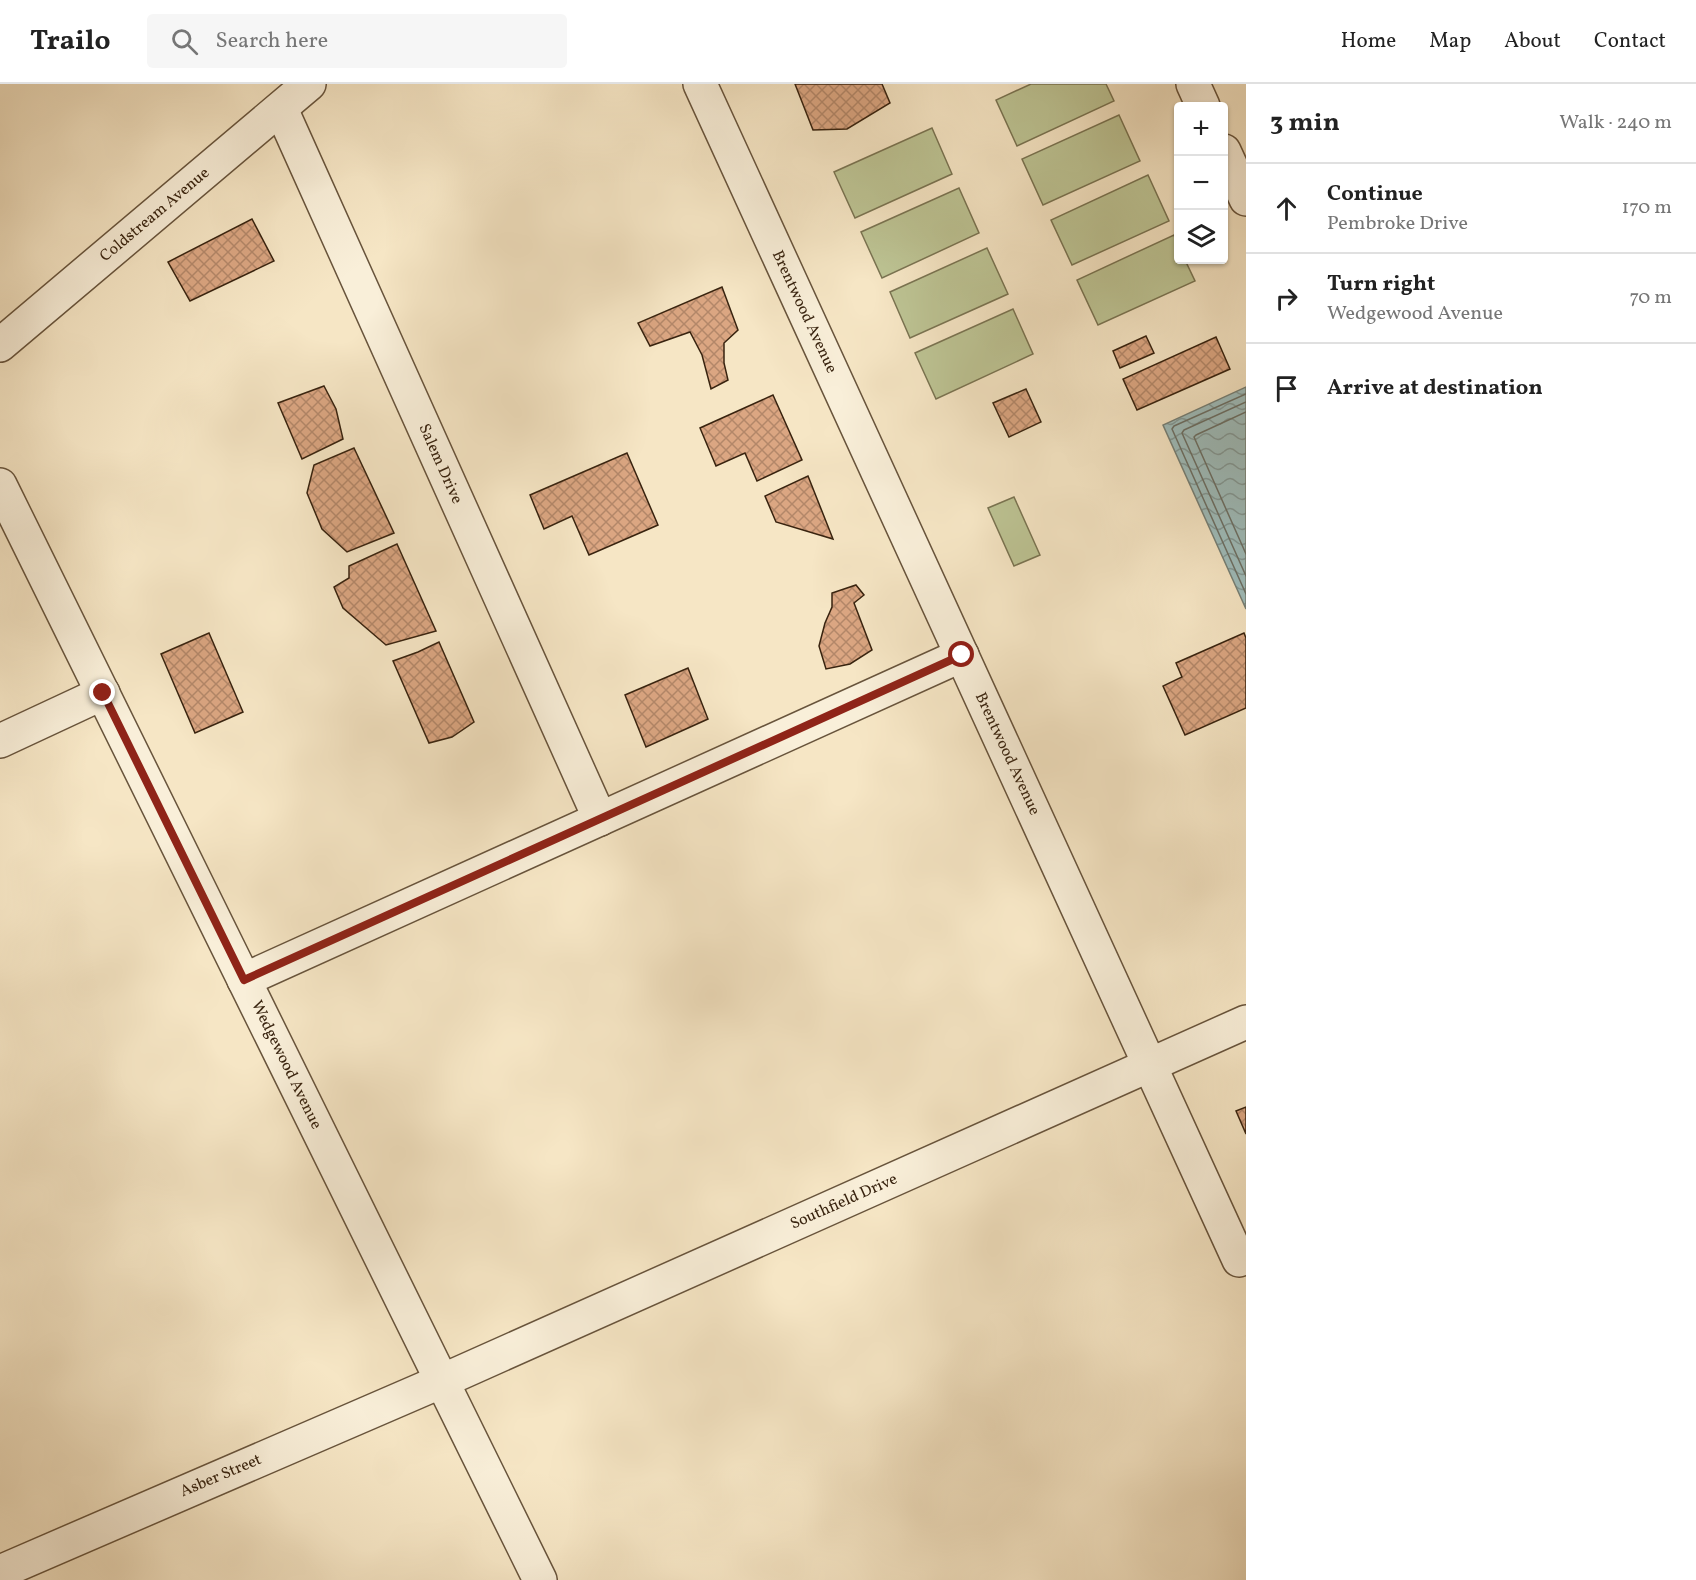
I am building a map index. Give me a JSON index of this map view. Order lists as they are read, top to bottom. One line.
{"streets":{"street":["Coldstream Avenue","Brentwood Avenue","Salem Drive","Wedgewood Avenue","Southfield Drive","Asber Street"]},"crossings":[["Coldstream Avenue","Salem Drive"],["Brentwood Avenue","Southfield Drive"],["Wedgewood Avenue","Southfield Drive"],["Wedgewood Avenue","Asber Street"],["Southfield Drive","Asber Street"]],"page":{"header":"Trailo","search":"Search here","nav":["Home","Map","About","Contact"],"heading":["3 min","Walk · 240 m"],"map_buttons":["+","−"],"list":[["Continue","Pembroke Drive","170 m"],["Turn right","Wedgewood Avenue","70 m"],"Arrive at destination"]}}
